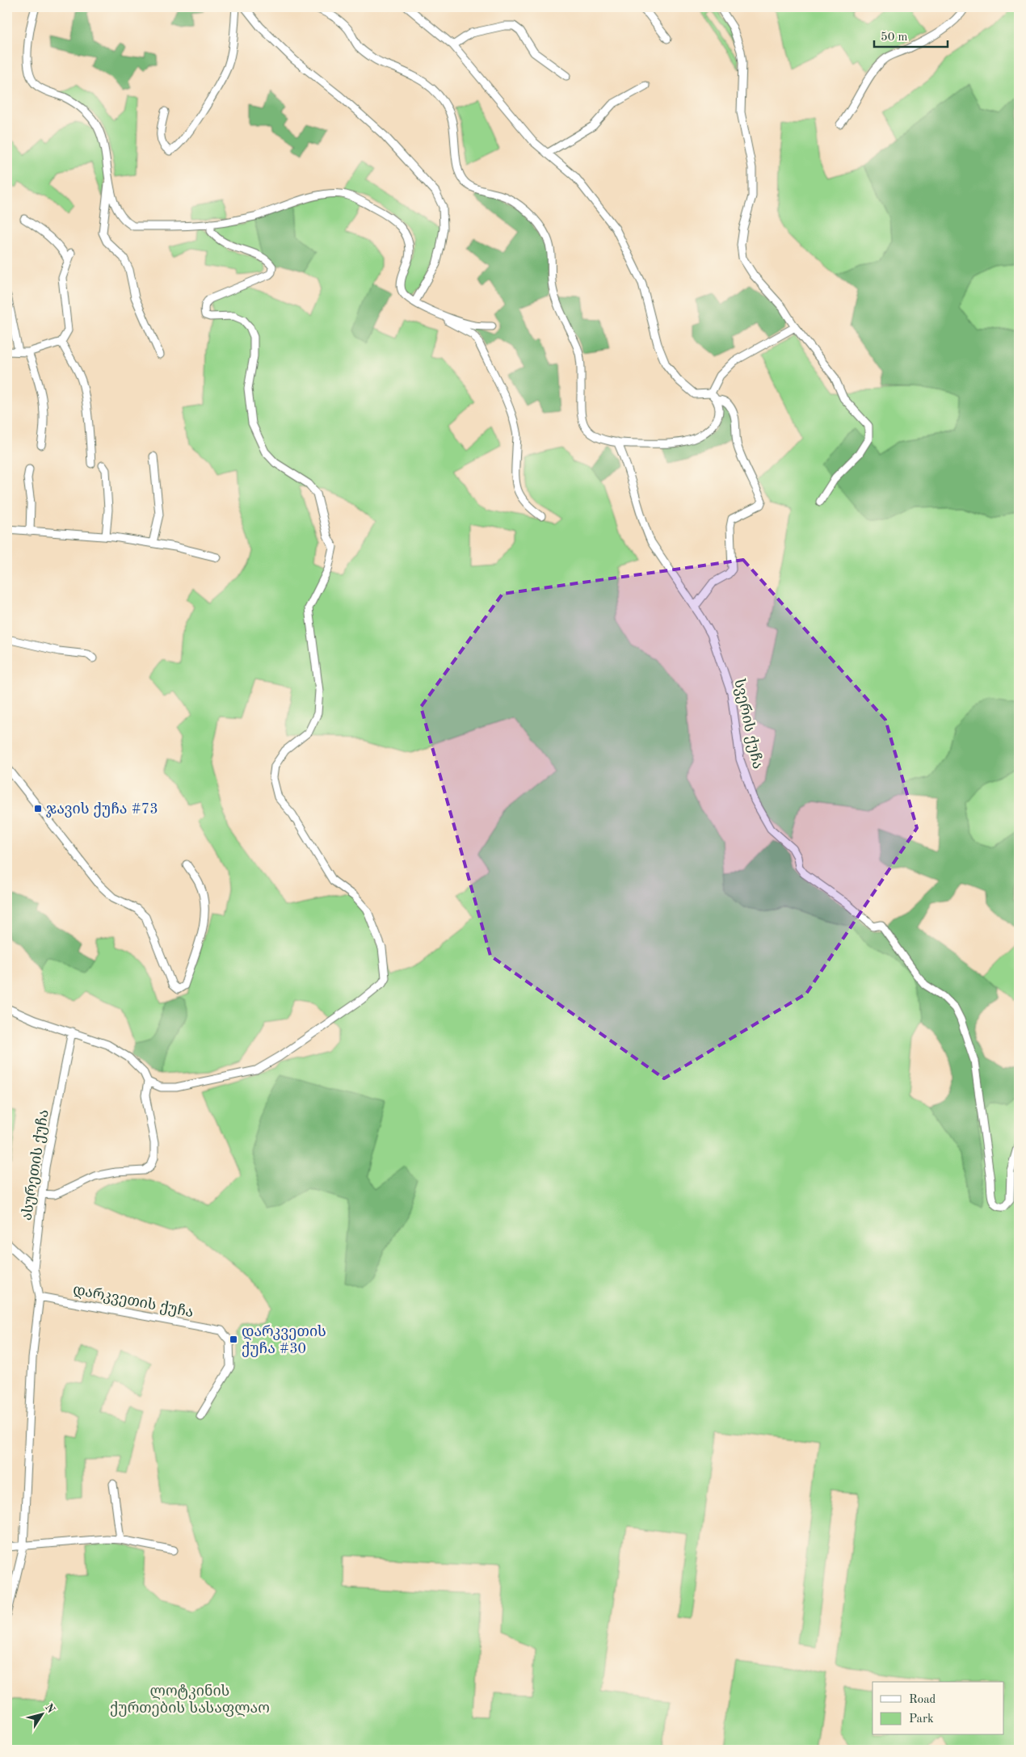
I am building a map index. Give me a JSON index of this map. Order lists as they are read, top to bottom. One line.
{"streets":{"street":["სვერის ქუჩა","ასურეთის ქუჩა","დარკვეთის ქუჩა"]},"crossings":[["ასურეთის ქუჩა","დარკვეთის ქუჩა"]],"parks":["ლოტკინის ქურთების სასაფლაო"],"places":{"transit":["ჯავის ქუჩა #73","დარკვეთის ქუჩა #30"]},"legend":["Road","Park"],"scale_bar":"50 m","north":"top right"}
